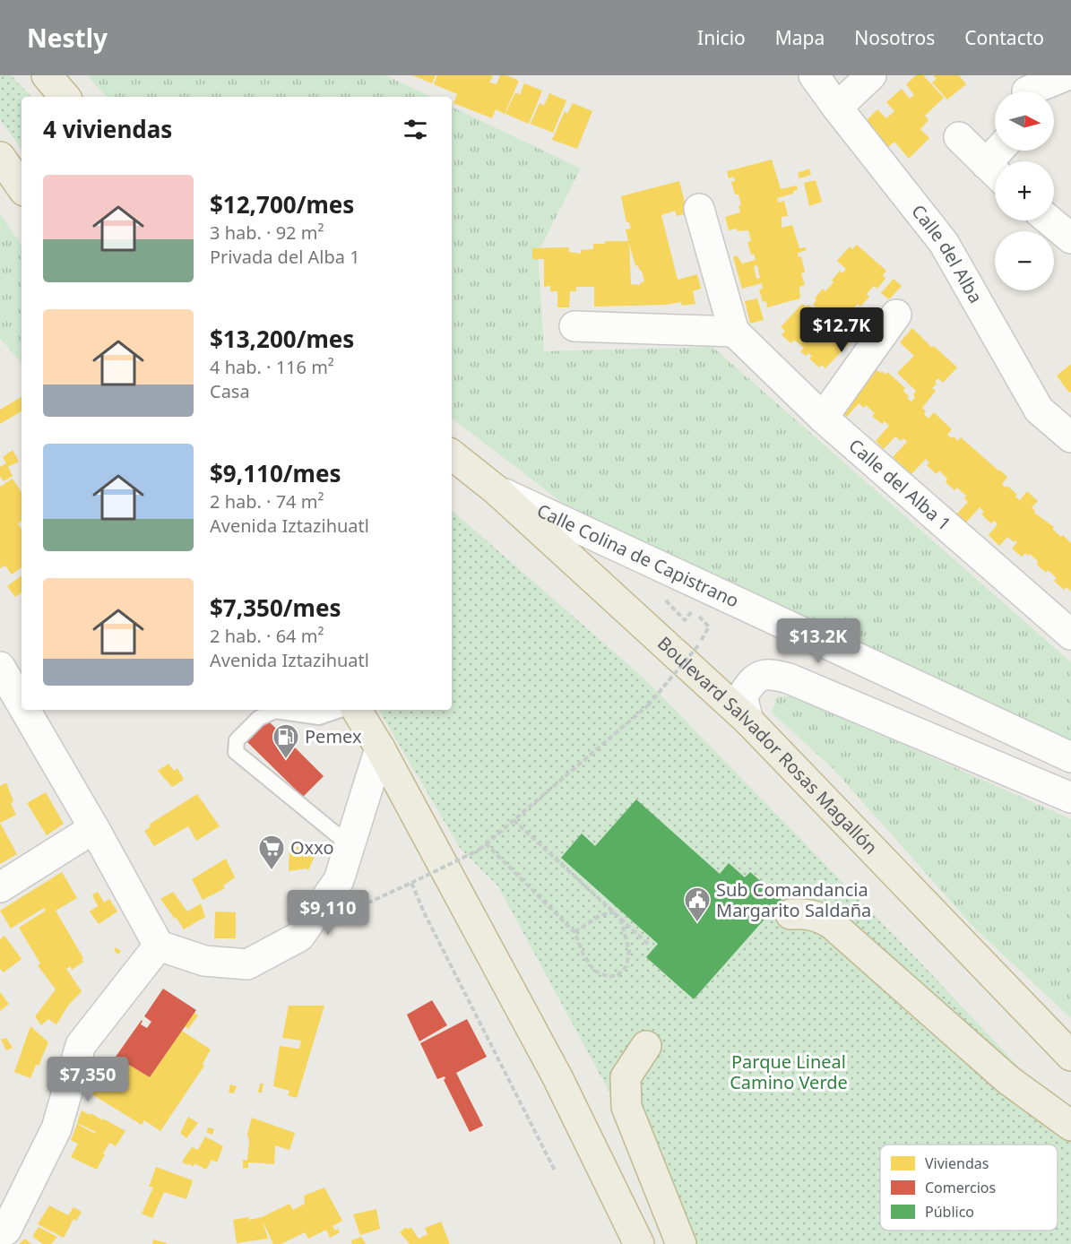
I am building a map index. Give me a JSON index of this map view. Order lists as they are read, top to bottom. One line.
{"streets":{"highway":["Boulevard Salvador Rosas Magallón"],"street":["Calle del Alba","Calle del Alba 1","Calle Colina de Capistrano"]},"crossings":[["Calle Colina de Capistrano","Boulevard Salvador Rosas Magallón"]],"parks":["Parque Lineal Camino Verde"],"places":{"fuel station":["Pemex"],"supermarket":["Oxxo"],"public building":["Sub Comandancia Margarito Saldaña"]},"legend":["Viviendas","Comercios","Público"],"north":"right","page":{"header":"Nestly","nav":["Inicio","Mapa","Nosotros","Contacto"],"map_buttons":["+","−"],"heading":"4 viviendas","list":[{"name":"$12,700/mes","note":"3 hab. · 92 m² · Privada del Alba 1"},{"name":"$13,200/mes","note":"4 hab. · 116 m² · Casa"},{"name":"$9,110/mes","note":"2 hab. · 74 m² · Avenida Iztazihuatl"},{"name":"$7,350/mes","note":"2 hab. · 64 m² · Avenida Iztazihuatl"}],"price":["$12.7K","$13.2K","$9,110","$7,350"]}}
